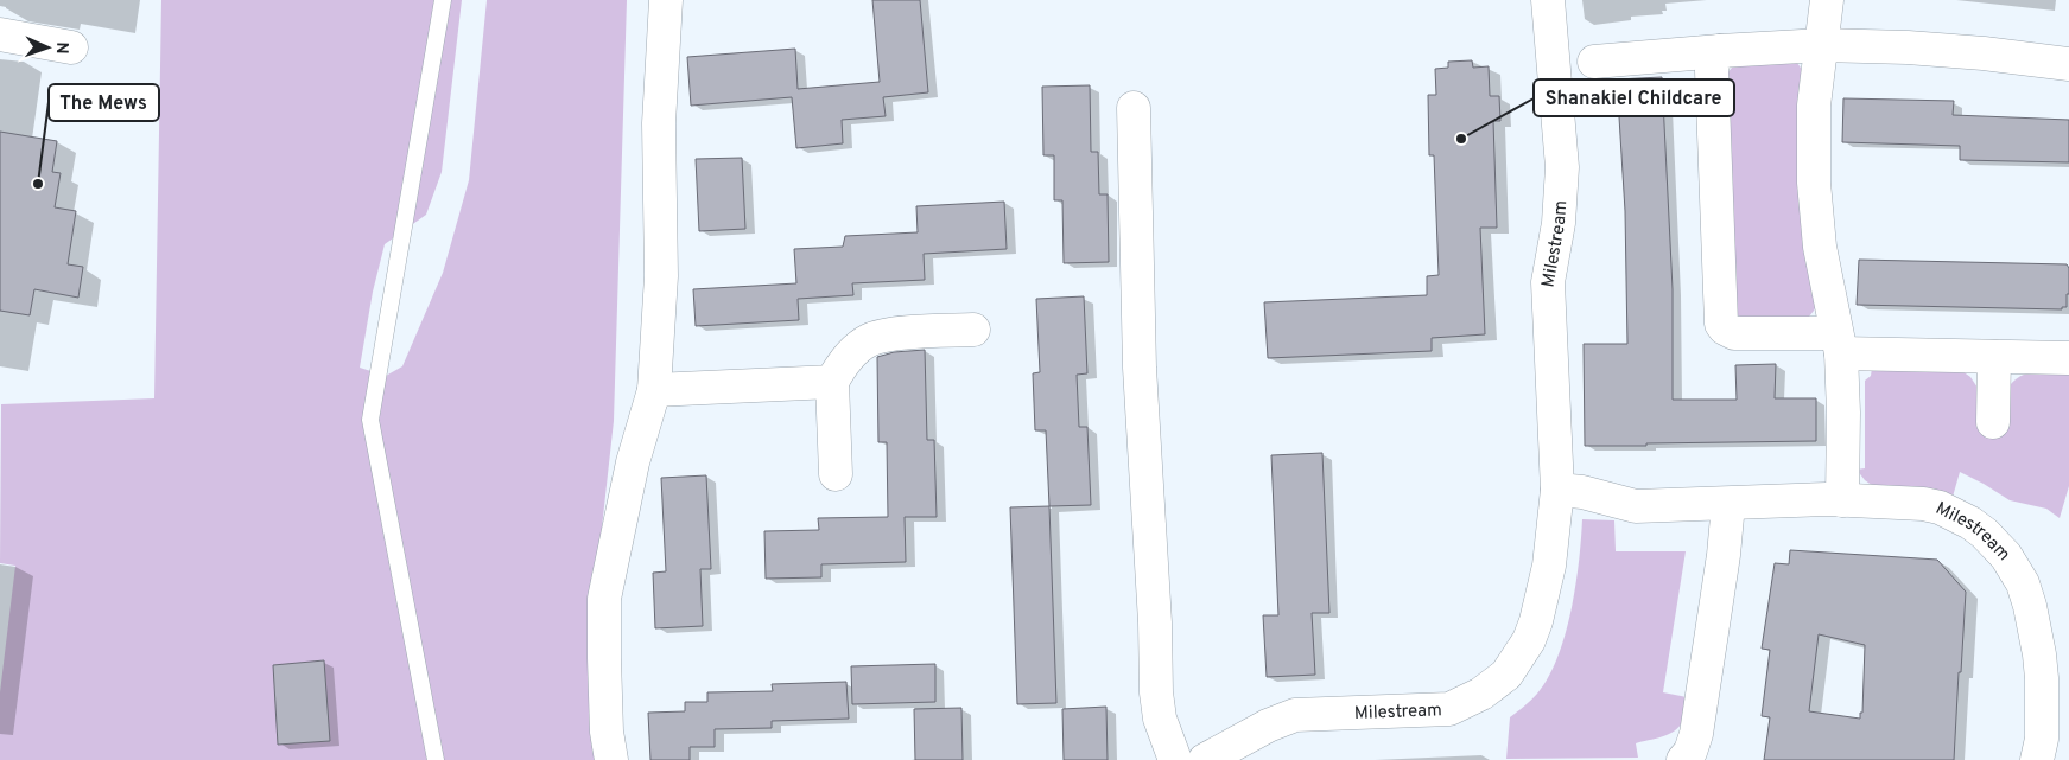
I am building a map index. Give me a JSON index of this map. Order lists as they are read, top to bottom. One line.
{"streets":{"street":["Milestream"]},"places":["Shanakiel Childcare","The Mews"],"north":"right"}
